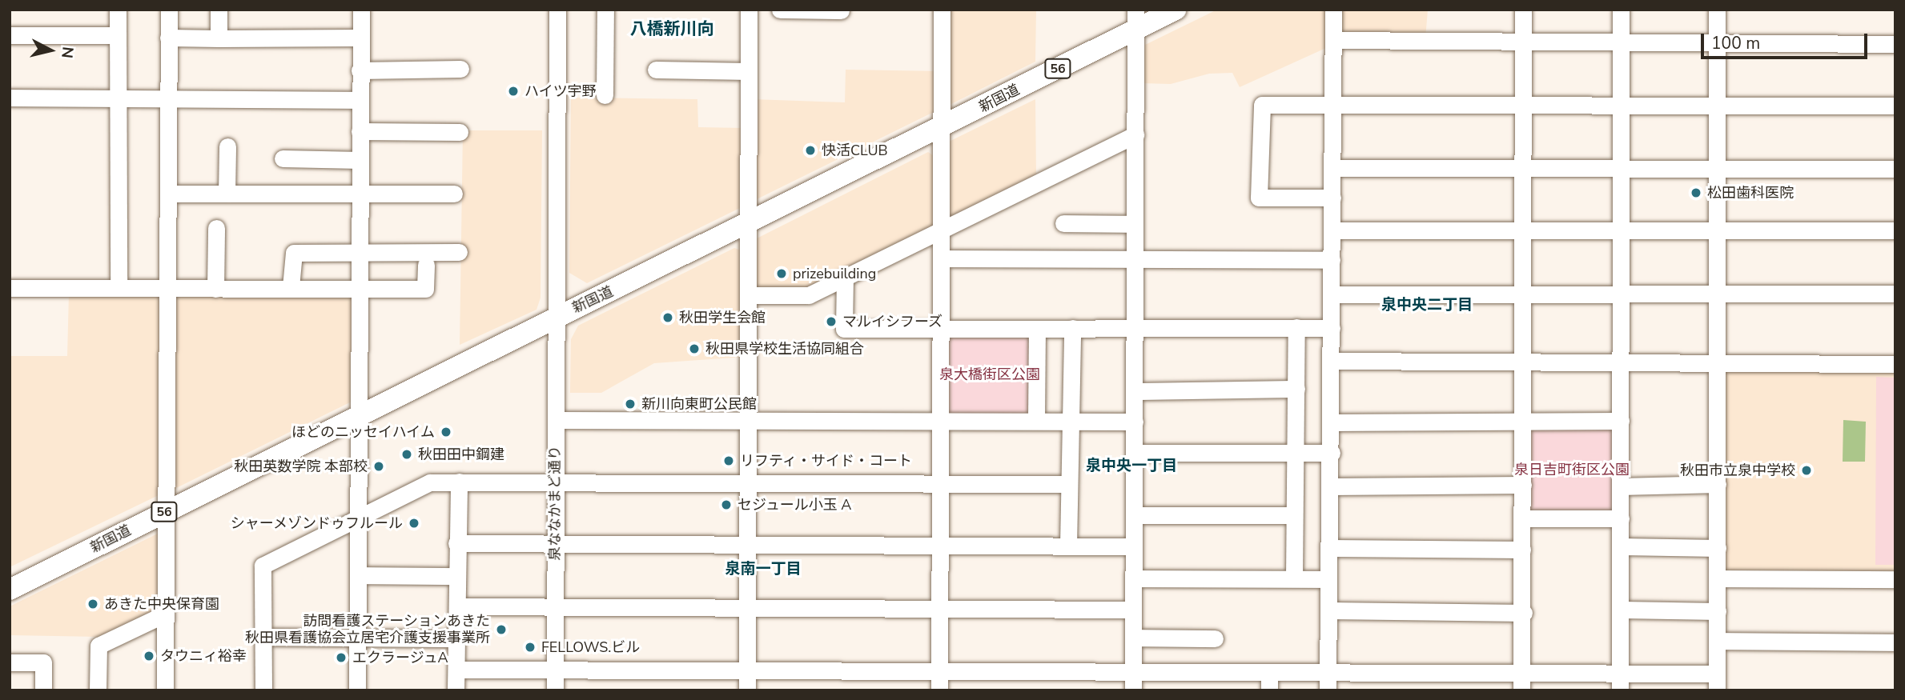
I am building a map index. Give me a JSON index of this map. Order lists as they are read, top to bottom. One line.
{"streets":{"main road":["56","新国道"],"street":["泉ななかまど通り"]},"crossings":[["新国道","泉ななかまど通り"]],"districts":["八橋新川向","泉中央二丁目","泉中央一丁目","泉南一丁目"],"parks":["泉大橋街区公園","泉日吉町街区公園"],"places":["ハイツ宇野","快活CLUB","松田歯科医院","prizebuilding","秋田学生会館","マルイシフーズ","秋田県学校生活協同組合","新川向東町公民館","ほどのニッセイハイム","秋田田中鋼建","リフティ・サイド・コート","秋田英数学院 本部校","秋田市立泉中学校","セジュール小玉 A","シャーメゾンドゥフルール","あきた中央保育園","訪問看護ステーションあきた 秋田県看護協会立居宅介護支援事業所","FELLOWS.ビル","タウニィ裕幸","エクラージュA"],"scale_bar":"100 m","north":"right"}
